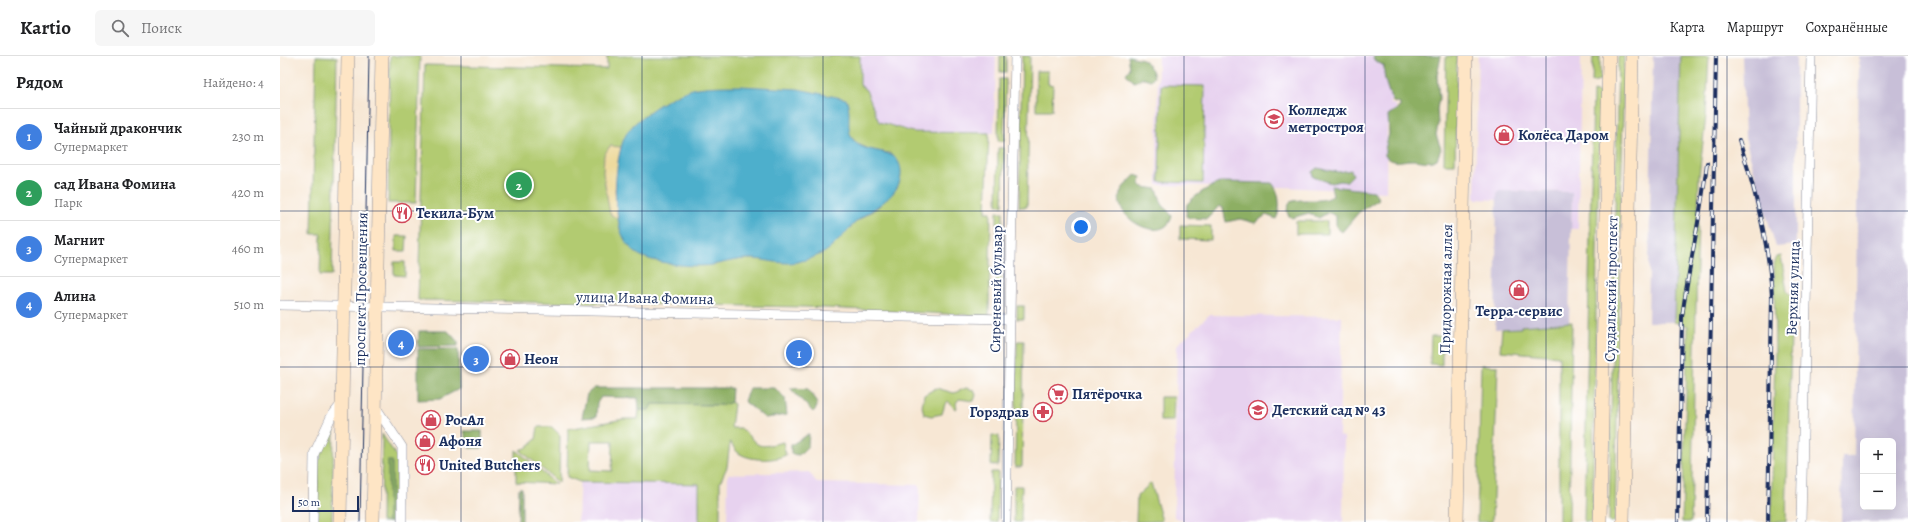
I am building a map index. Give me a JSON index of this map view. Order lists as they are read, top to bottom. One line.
{"streets":{"main road":["проспект Просвещения","Придорожная аллея","Суздальский проспект"],"street":["Верхняя улица","Сиреневый бульвар","улица Ивана Фомина"]},"crossings":[["проспект Просвещения","улица Ивана Фомина"],["Сиреневый бульвар","улица Ивана Фомина"]],"places":{"school or university":["Колледж метростроя","Детский сад № 43"],"shop":["Колёса Даром","Терра-сервис","Неон","РосАл","Афоня"],"restaurant":["Текила-Бум","United Butchers"],"supermarket":["Пятёрочка"],"pharmacy":["Горздрав"]},"scale_bar":"50 m","page":{"header":"Kartio","search":"Поиск","nav":["Карта","Маршрут","Сохранённые"],"heading":["Рядом","Найдено: 4"],"list":[{"mark":"1","name":"Чайный дракончик","note":"Супермаркет","value":"230 m"},{"mark":"2","name":"сад Ивана Фомина","note":"Парк","value":"420 m"},{"mark":"3","name":"Магнит","note":"Супермаркет","value":"460 m"},{"mark":"4","name":"Алина","note":"Супермаркет","value":"510 m"}],"pins":["2","4","1","3"],"map_buttons":["+","−"],"scale":"50 m"}}
